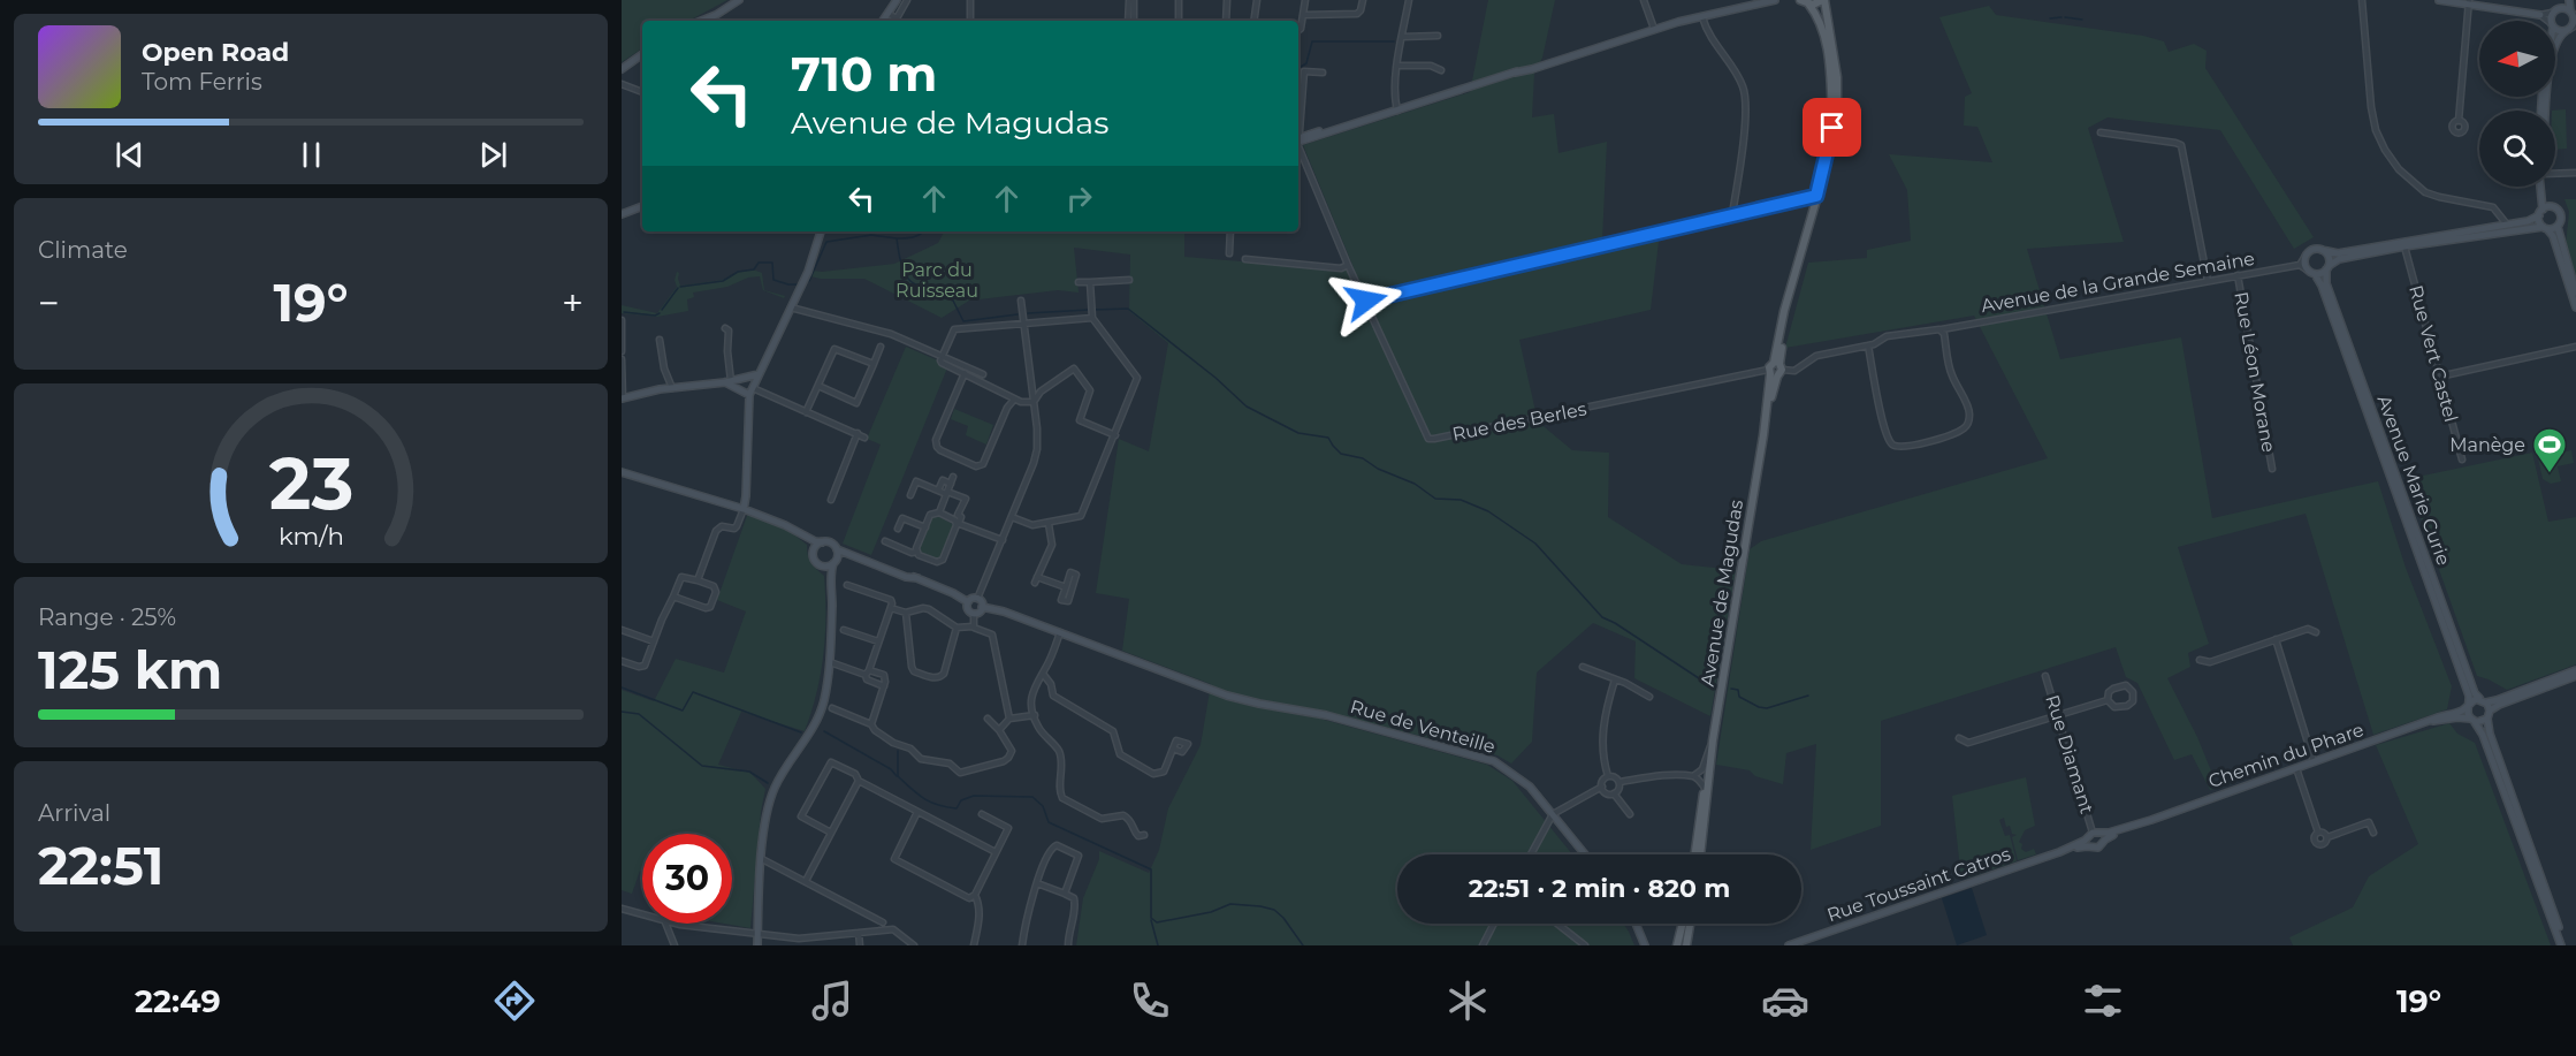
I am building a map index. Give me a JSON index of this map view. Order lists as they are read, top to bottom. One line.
{"streets":{"main road":["Avenue de Magudas"],"street":["Avenue de la Grande Semaine","Rue Vert Castel","Rue Léon Morane","Rue des Berles","Avenue Marie Curie","Rue de Venteille","Rue Diamant","Chemin du Phare","Rue Toussaint Catros"]},"crossings":[["Avenue de la Grande Semaine","Rue Léon Morane"],["Avenue de la Grande Semaine","Rue des Berles"],["Avenue de la Grande Semaine","Avenue de Magudas"],["Rue des Berles","Avenue de Magudas"],["Avenue Marie Curie","Chemin du Phare"],["Rue Diamant","Chemin du Phare"],["Rue Diamant","Rue Toussaint Catros"],["Chemin du Phare","Rue Toussaint Catros"]],"parks":["Parc du Ruisseau"],"places":{"sports":["Manège"]},"north":"left","page":{"turn":["710 m","Avenue de Magudas"],"song":["Open Road","Tom Ferris"],"tile":["Climate",["Range · 25%","125 km"],["Arrival","22:51"]],"heat":["−","19°","+"],"limit":"30","trip":"22:51 · 2 min · 820 m","tabs":["22:49","19°"],"gauge":["23","km/h"]}}
